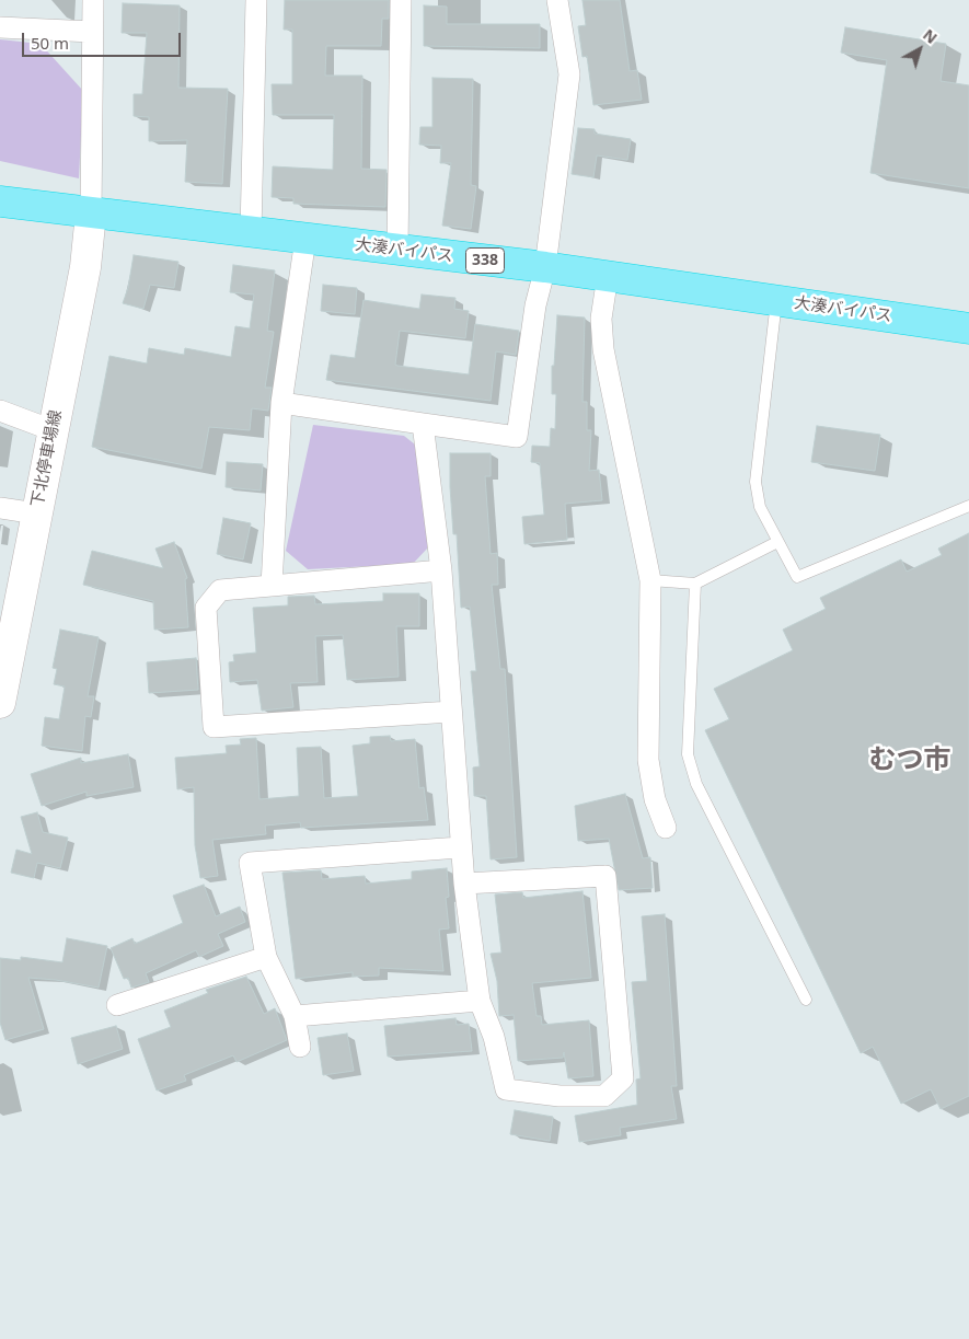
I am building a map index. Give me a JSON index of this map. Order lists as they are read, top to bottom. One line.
{"streets":{"highway":["大湊バイパス","338"],"main road":["下北停車場線"]},"crossings":[["大湊バイパス","下北停車場線"]],"districts":["むつ市"],"scale_bar":"50 m","north":"top right"}
